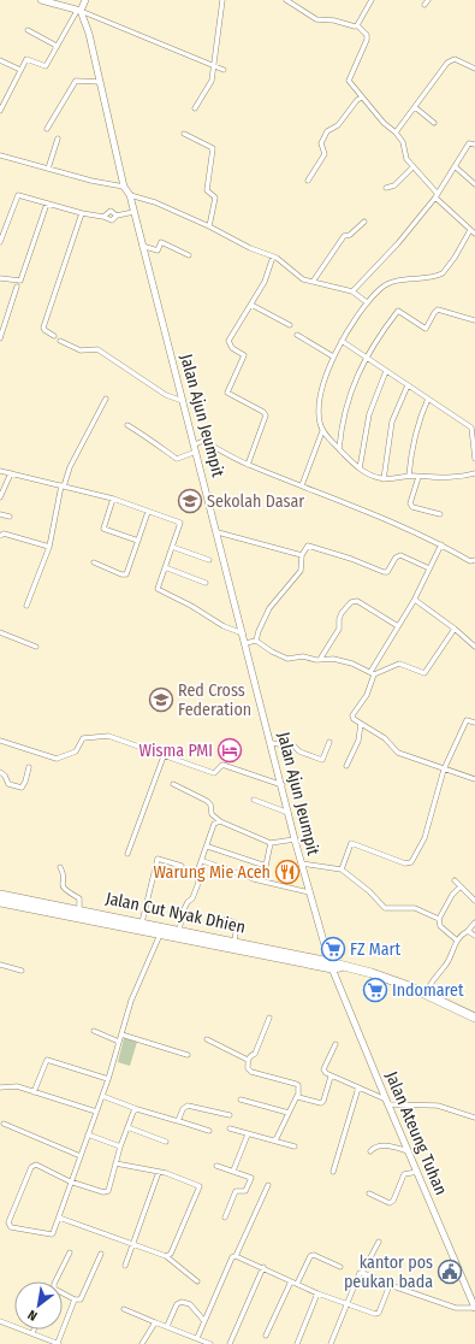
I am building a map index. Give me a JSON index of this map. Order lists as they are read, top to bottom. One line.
{"streets":{"highway":["Jalan Cut Nyak Dhien"],"street":["Jalan Ajun Jeumpit","Jalan Ateung Tuhan"]},"crossings":[["Jalan Ajun Jeumpit","Jalan Cut Nyak Dhien"],["Jalan Ajun Jeumpit","Jalan Ateung Tuhan"],["Jalan Cut Nyak Dhien","Jalan Ateung Tuhan"]],"places":{"school or university":["Sekolah Dasar","Red Cross Federation"],"hotel":["Wisma PMI"],"restaurant":["Warung Mie Aceh"],"supermarket":["FZ Mart","Indomaret"],"public building":["kantor pos peukan bada"]},"north":"bottom left"}
